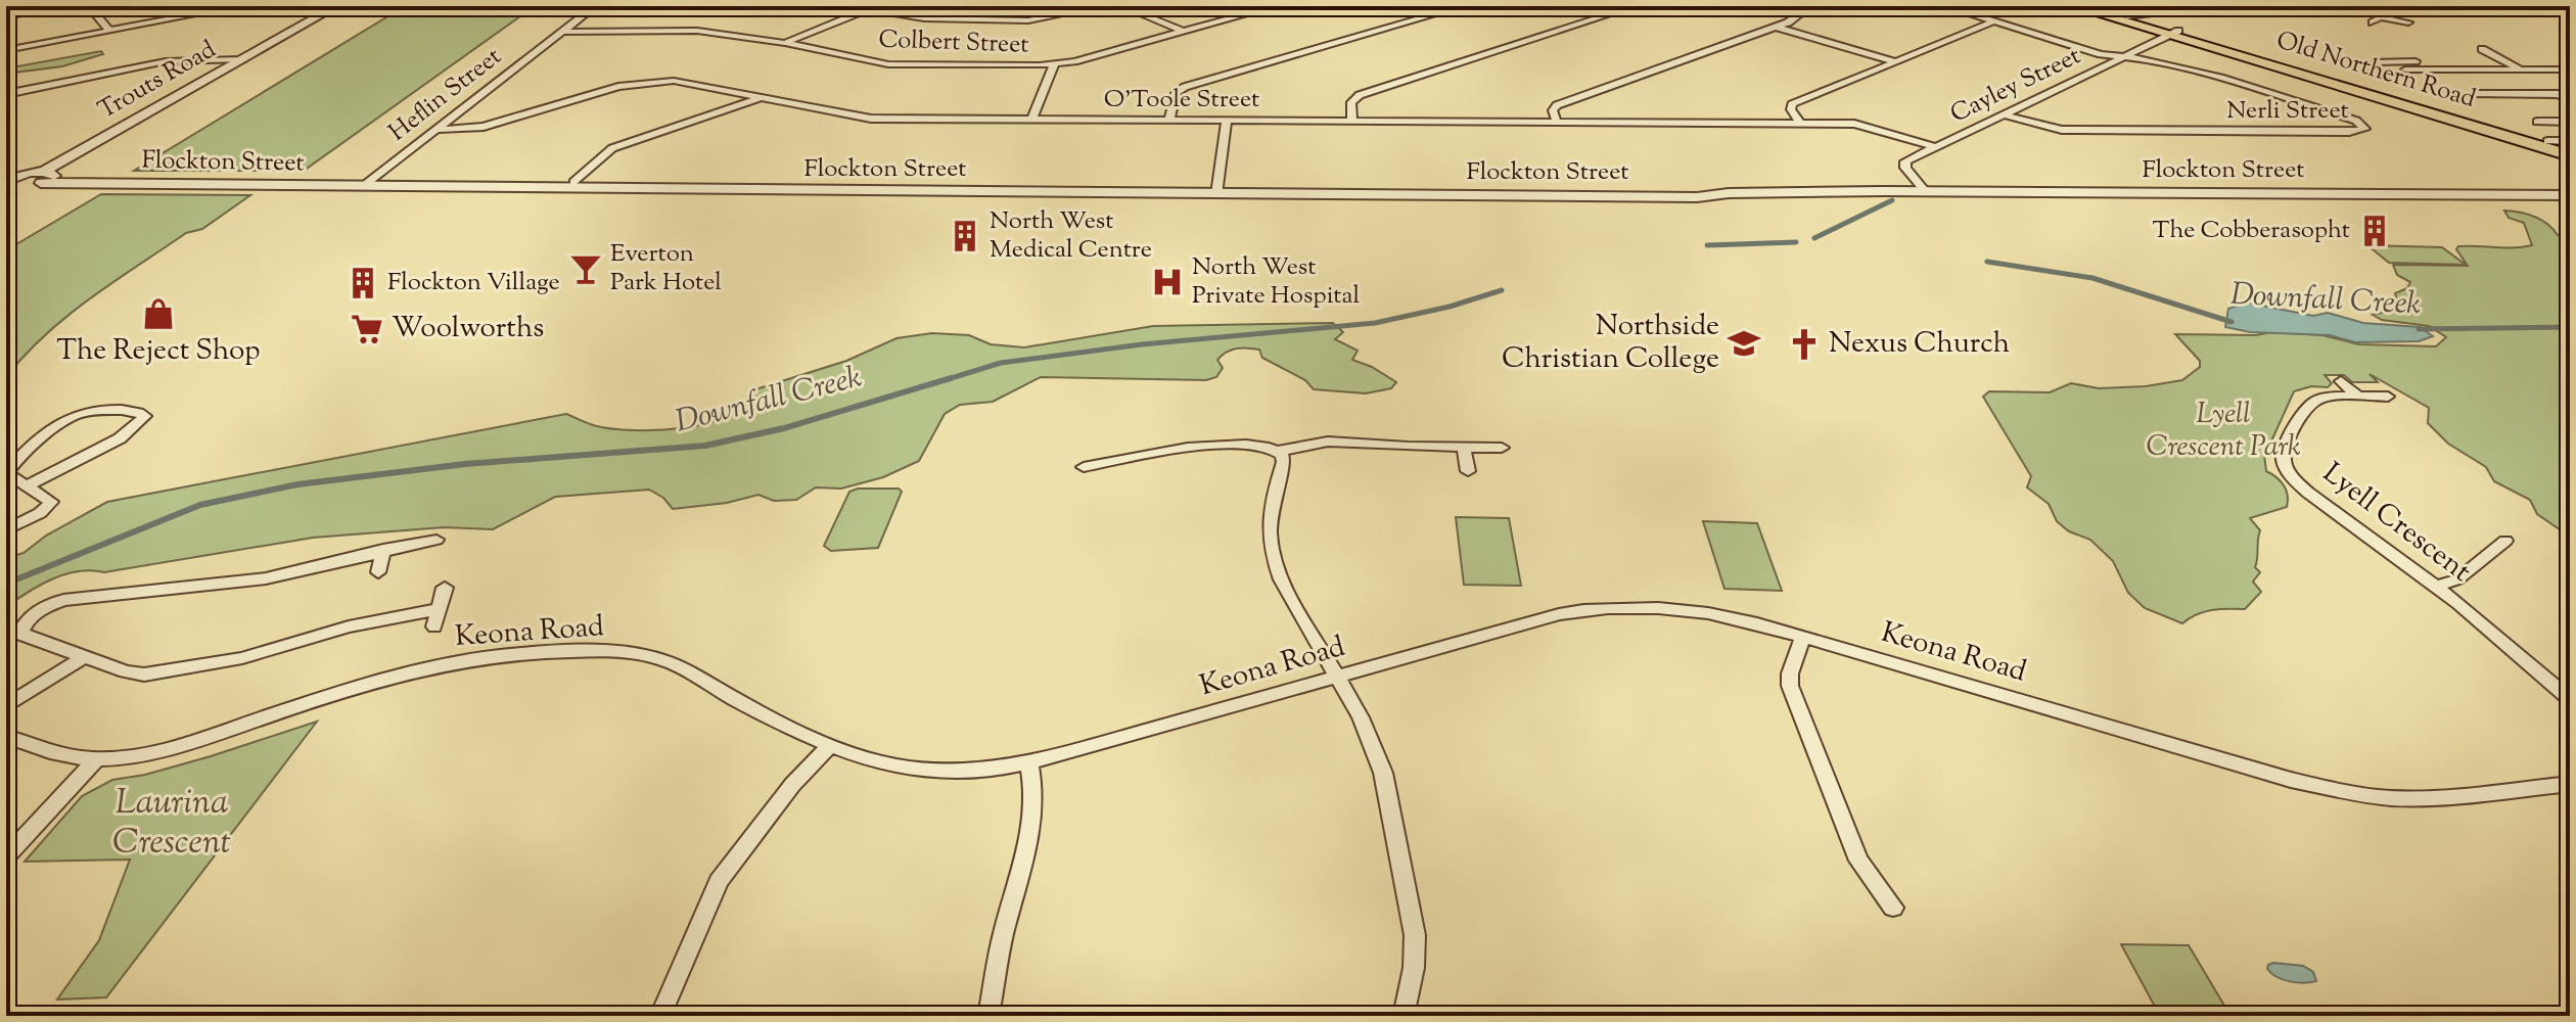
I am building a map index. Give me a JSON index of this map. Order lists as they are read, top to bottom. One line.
{"streets":{"highway":["Old Northern Road"],"street":["Colbert Street","Trouts Road","Cayley Street","Heflin Street","O'Toole Street","Nerli Street","Flockton Street","Lyell Crescent","Keona Road"]},"crossings":[["Colbert Street","Heflin Street"],["Old Northern Road","Cayley Street"],["Trouts Road","Flockton Street"],["Cayley Street","O'Toole Street"],["Cayley Street","Nerli Street"],["Cayley Street","Flockton Street"],["Heflin Street","O'Toole Street"],["Heflin Street","Flockton Street"]],"water":["Downfall Creek"],"parks":["Lyell Crescent Park","Laurina Crescent"],"places":{"building":["The Cobberasopht","North West Medical Centre","Flockton Village"],"bar":["Everton Park Hotel"],"hospital":["North West Private Hospital"],"shop":["The Reject Shop"],"supermarket":["Woolworths"],"school or university":["Northside Christian College"],"church":["Nexus Church"]}}
